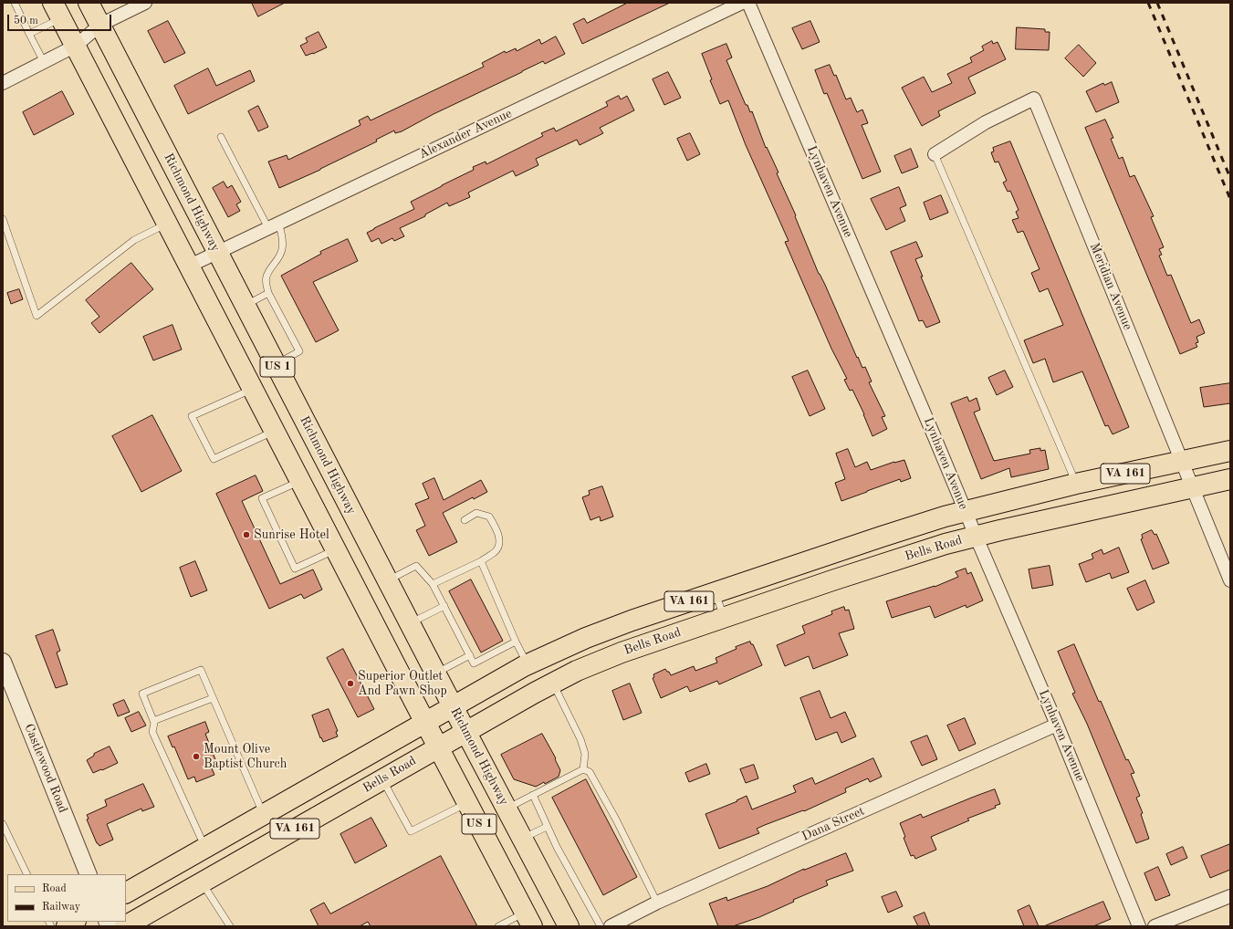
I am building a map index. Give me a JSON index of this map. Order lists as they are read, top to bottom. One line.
{"streets":{"main road":["Richmond Highway","US 1","VA 161","Bells Road"],"street":["Alexander Avenue","Lynhaven Avenue","Meridian Avenue","Castlewood Road","Dana Street"]},"crossings":[["Alexander Avenue","Richmond Highway"],["Alexander Avenue","US 1"],["Lynhaven Avenue","Bells Road"],["Lynhaven Avenue","Dana Street"],["Richmond Highway","Bells Road"],["Meridian Avenue","Bells Road"],["US 1","Bells Road"]],"places":["Sunrise Hotel","Superior Outlet And Pawn Shop","Mount Olive Baptist Church"],"legend":["Road","Railway"],"scale_bar":"50 m"}
